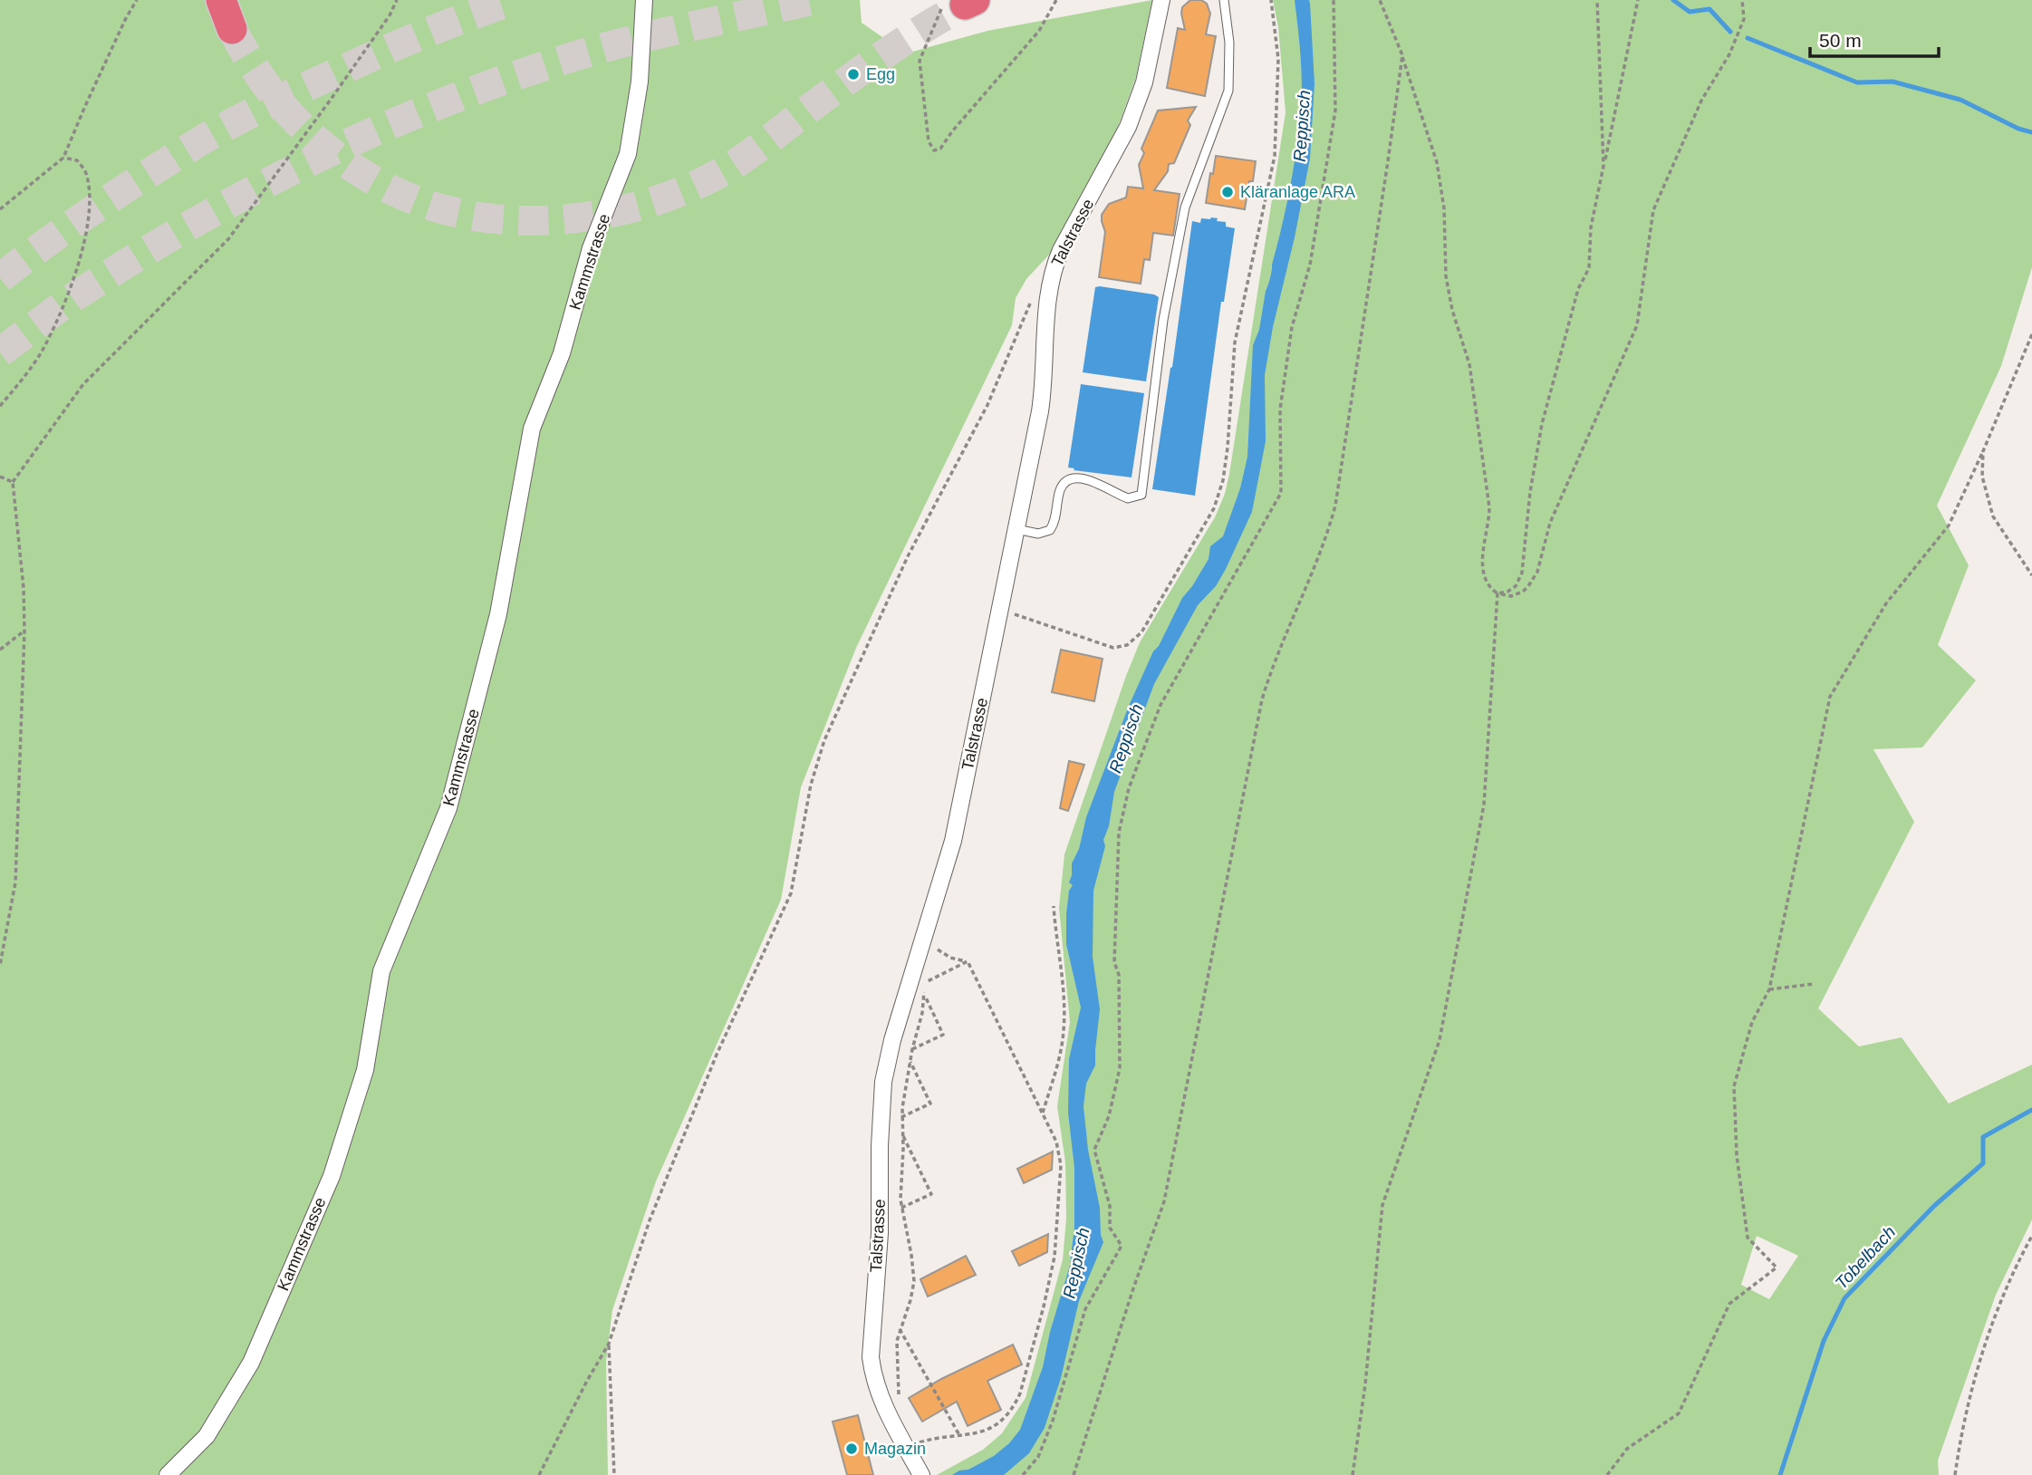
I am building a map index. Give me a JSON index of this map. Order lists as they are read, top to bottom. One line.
{"streets":{"street":["Talstrasse","Kammstrasse"]},"water":["Reppisch","Tobelbach"],"places":["Egg","Kläranlage ARA","Magazin"],"scale_bar":"50 m"}
